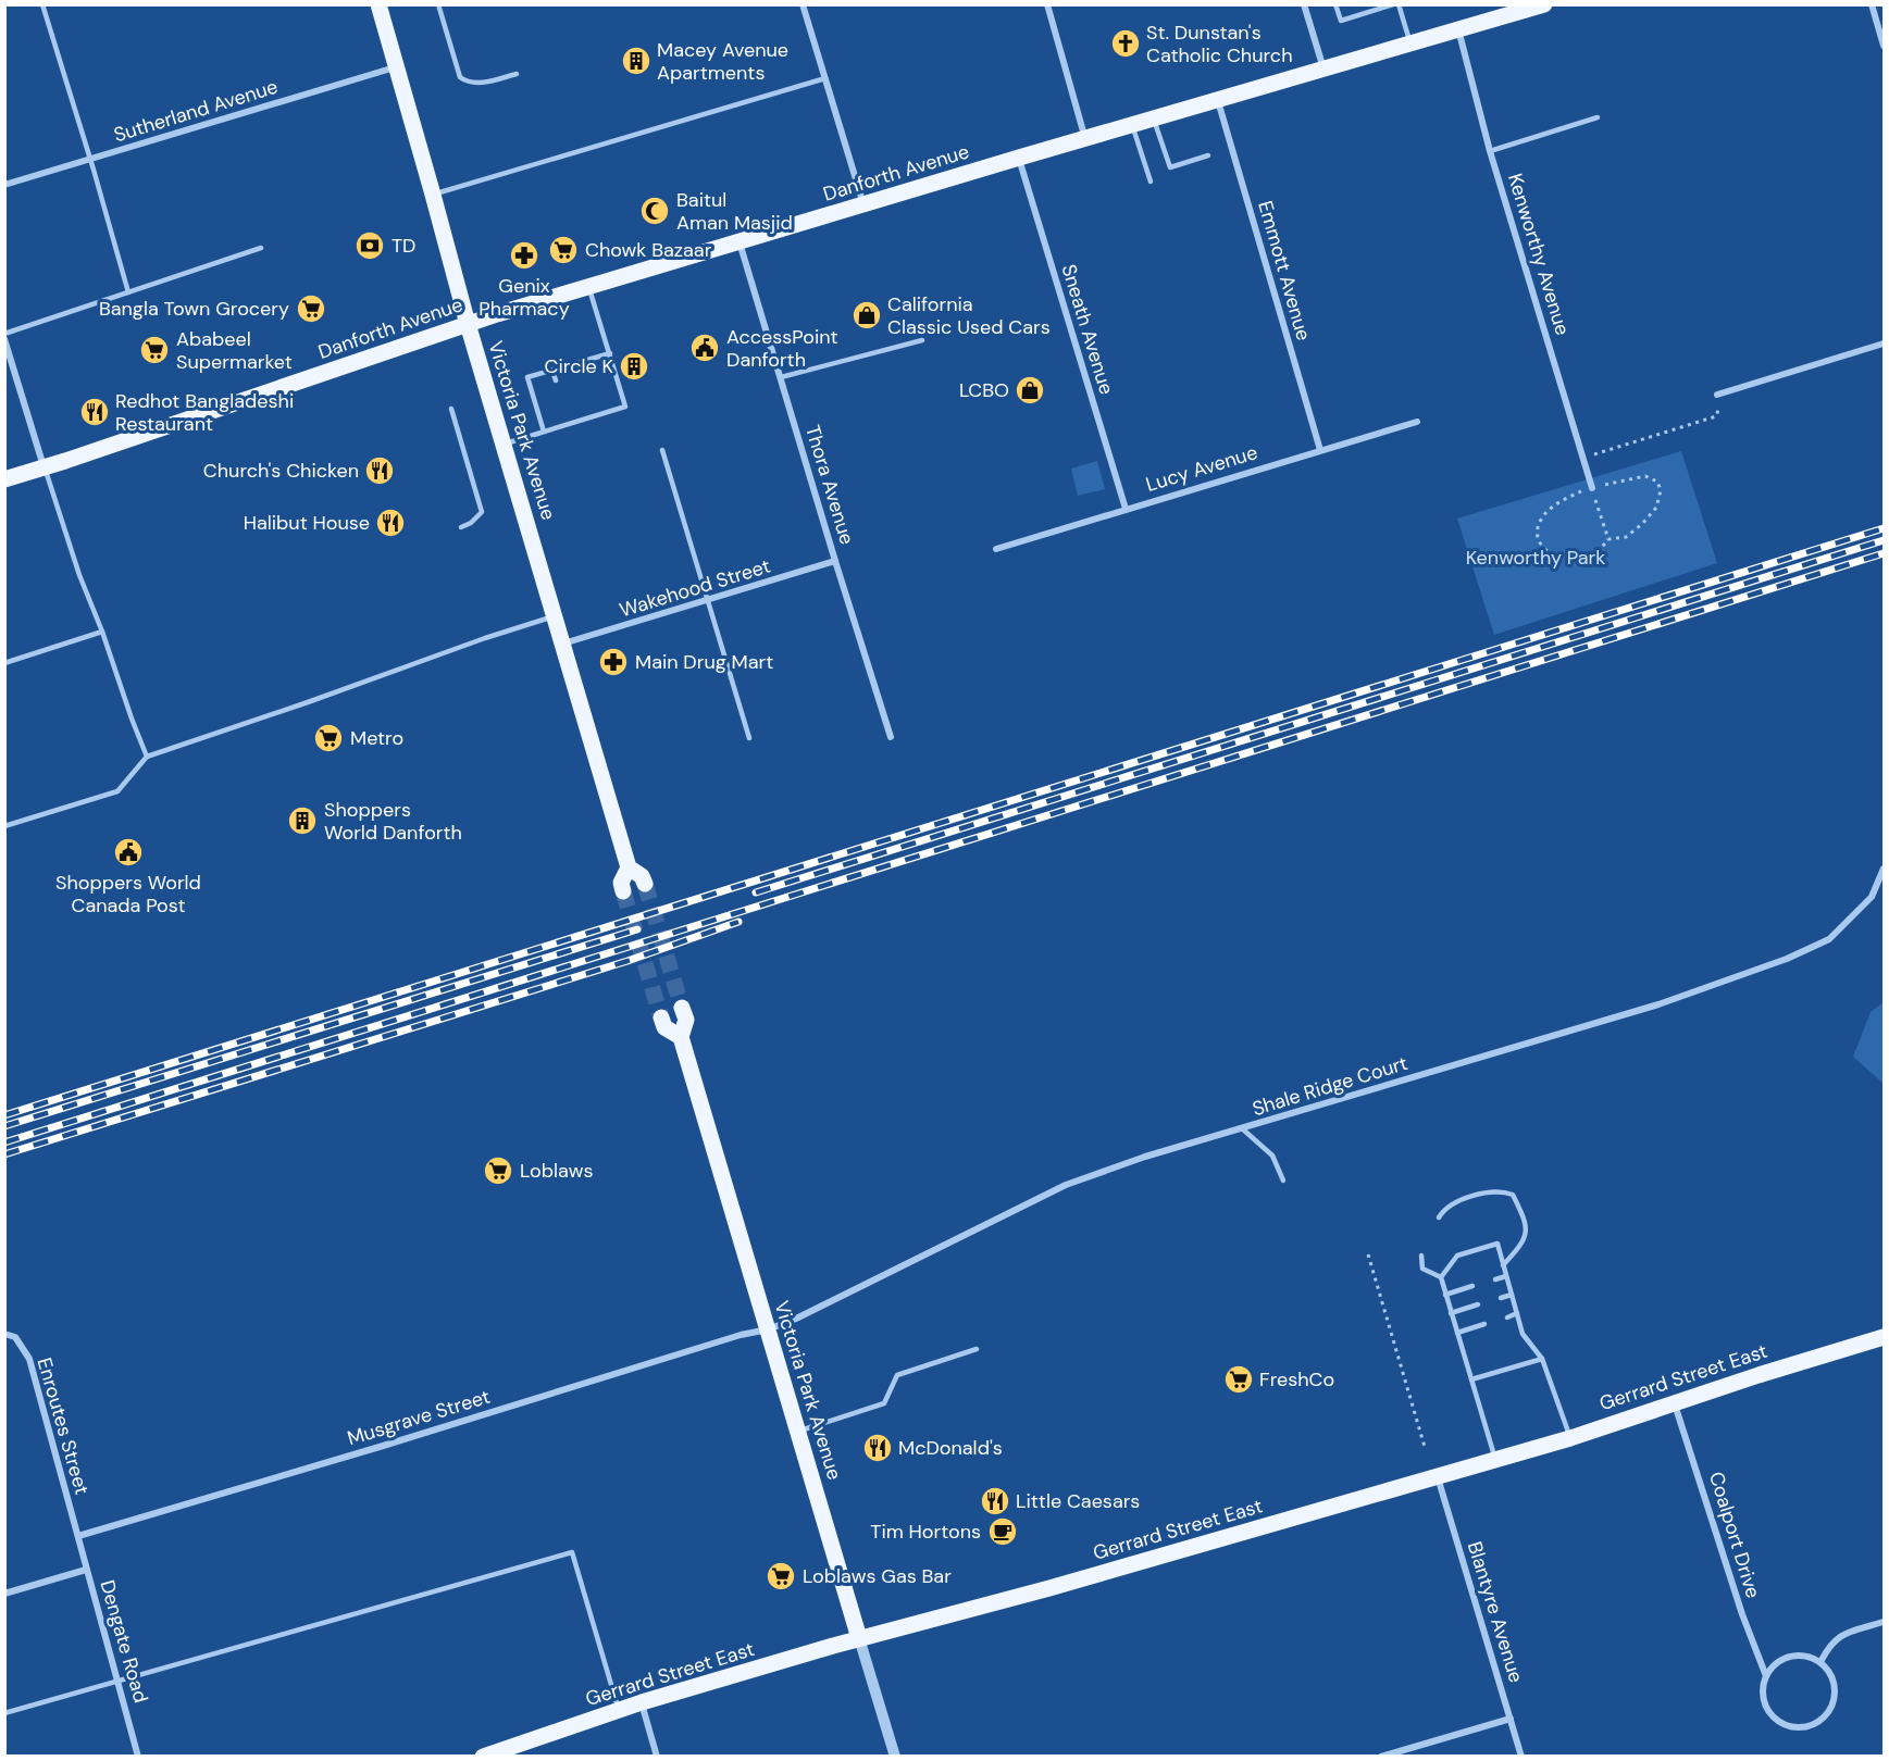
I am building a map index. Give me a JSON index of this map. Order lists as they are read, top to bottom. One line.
{"streets":{"main road":["Danforth Avenue","Victoria Park Avenue","Gerrard Street East"],"street":["Sutherland Avenue","Kenworthy Avenue","Emmott Avenue","Sneath Avenue","Lucy Avenue","Thora Avenue","Wakehood Street","Shale Ridge Court","Musgrave Street","Enroutes Street","Coalport Drive","Blantyre Avenue","Dengate Road"]},"crossings":[["Sutherland Avenue","Victoria Park Avenue"],["Danforth Avenue","Kenworthy Avenue"],["Danforth Avenue","Emmott Avenue"],["Danforth Avenue","Sneath Avenue"],["Danforth Avenue","Victoria Park Avenue"],["Danforth Avenue","Thora Avenue"],["Emmott Avenue","Lucy Avenue"],["Sneath Avenue","Lucy Avenue"],["Victoria Park Avenue","Wakehood Street"],["Victoria Park Avenue","Shale Ridge Court"],["Victoria Park Avenue","Gerrard Street East"],["Victoria Park Avenue","Musgrave Street"],["Thora Avenue","Wakehood Street"],["Shale Ridge Court","Musgrave Street"],["Gerrard Street East","Coalport Drive"],["Gerrard Street East","Blantyre Avenue"],["Musgrave Street","Enroutes Street"],["Musgrave Street","Dengate Road"],["Enroutes Street","Dengate Road"]],"parks":["Kenworthy Park"],"places":{"church":["St. Dunstan's Catholic Church"],"building":["Macey Avenue Apartments","Circle K","Shoppers World Danforth"],"mosque":["Baitul Aman Masjid"],"bank":["TD"],"supermarket":["Chowk Bazaar","Bangla Town Grocery","Ababeel Supermarket","Metro","Loblaws","FreshCo","Loblaws Gas Bar"],"pharmacy":["Genix Pharmacy","Main Drug Mart"],"shop":["California Classic Used Cars","LCBO"],"public building":["AccessPoint Danforth","Shoppers World Canada Post"],"restaurant":["Redhot Bangladeshi Restaurant","Church's Chicken","Halibut House","McDonald's","Little Caesars"],"cafe":["Tim Hortons"]}}
